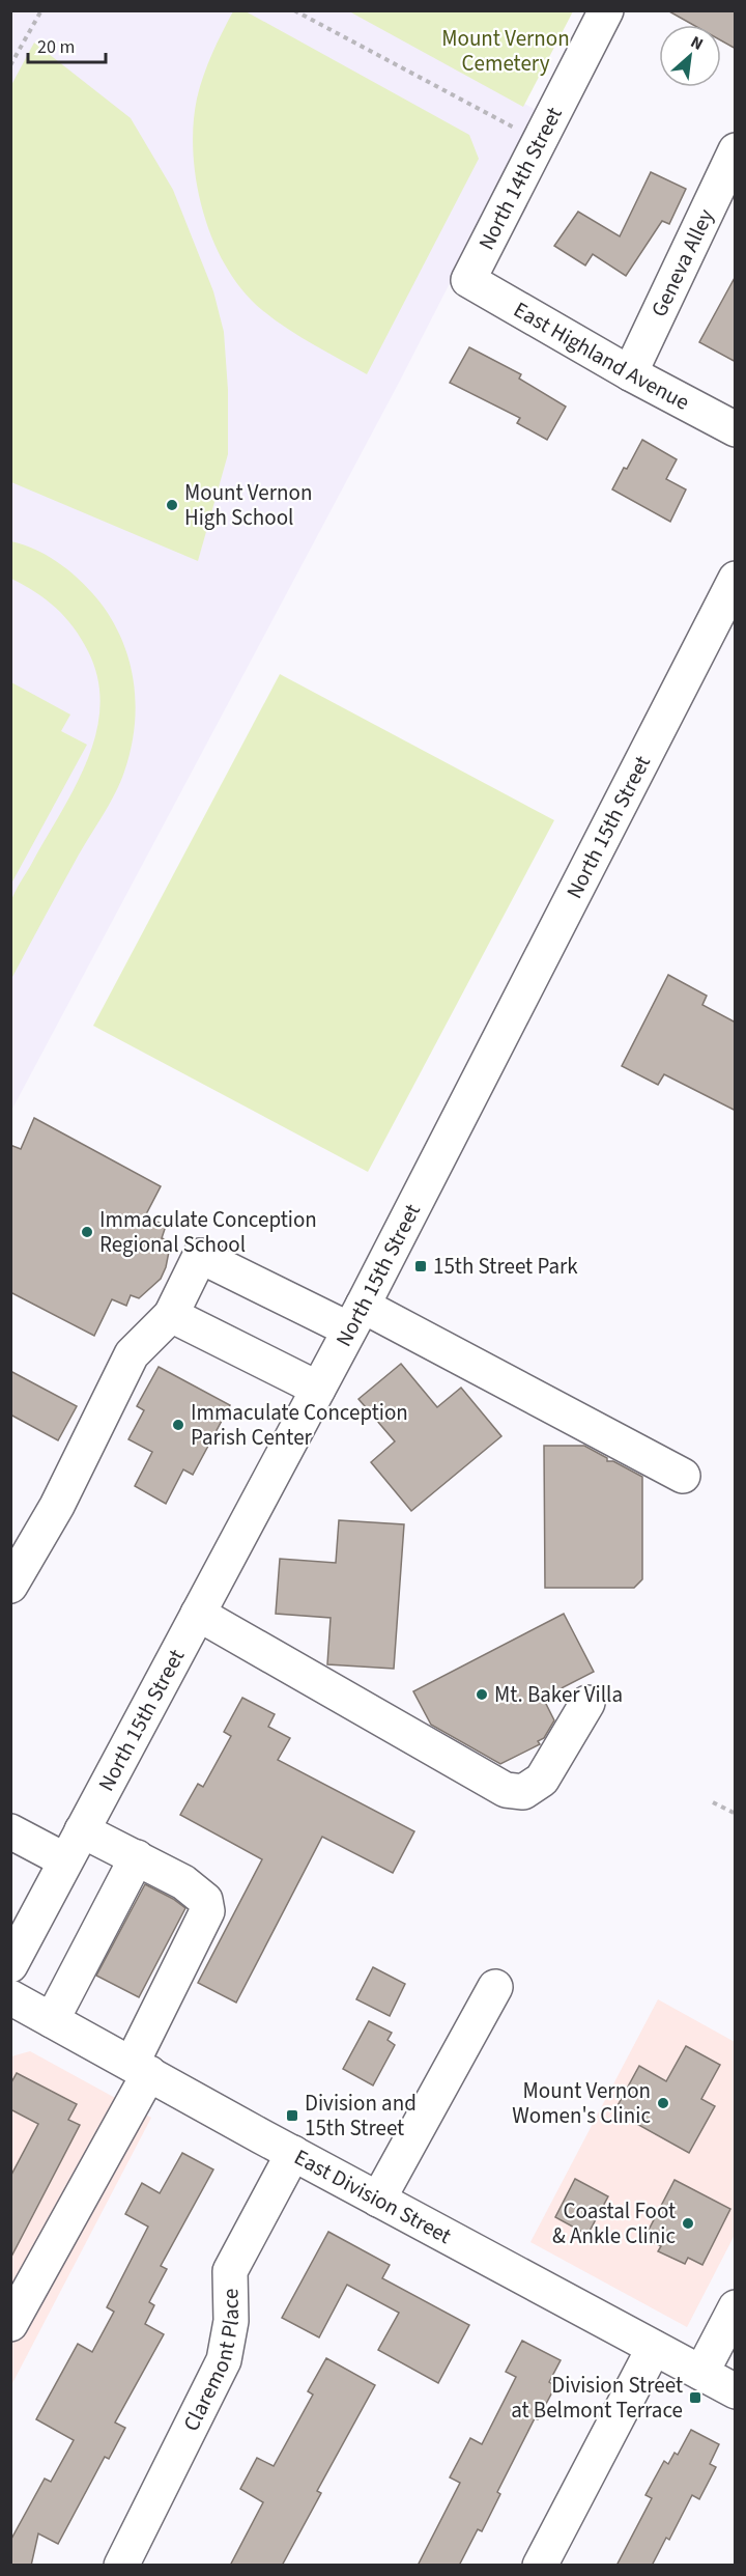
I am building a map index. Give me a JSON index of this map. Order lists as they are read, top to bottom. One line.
{"streets":{"street":["North 14th Street","Geneva Alley","East Highland Avenue","North 15th Street","East Division Street","Claremont Place"]},"crossings":[["North 14th Street","East Highland Avenue"],["Geneva Alley","East Highland Avenue"],["East Division Street","Claremont Place"]],"parks":["Mount Vernon Cemetery"],"places":{"other":["Mount Vernon High School","Immaculate Conception Regional School","Immaculate Conception Parish Center","Mt. Baker Villa","Mount Vernon Women's Clinic","Coastal Foot & Ankle Clinic"],"transit":["15th Street Park","Division and 15th Street","Division Street at Belmont Terrace"]},"scale_bar":"20 m","north":"top right"}
